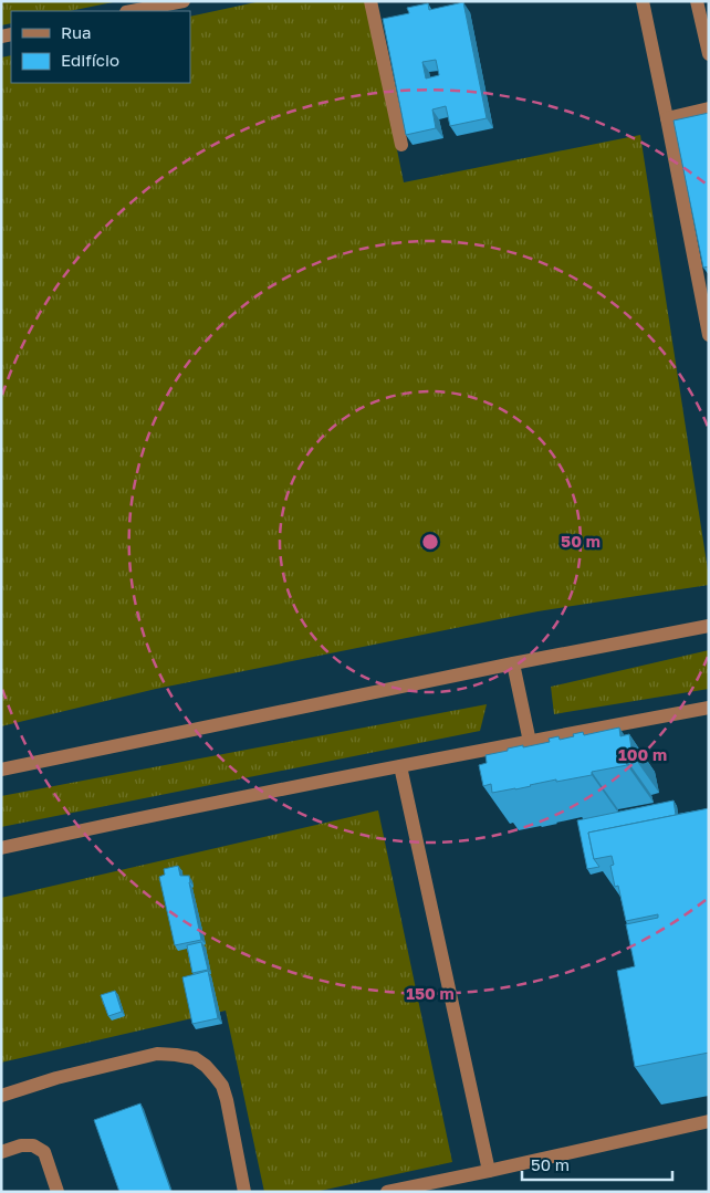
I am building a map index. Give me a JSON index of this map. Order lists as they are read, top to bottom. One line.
{"legend":["Rua","Edifício"],"scale_bar":"50 m","rings":["50 m","100 m","150 m"]}
